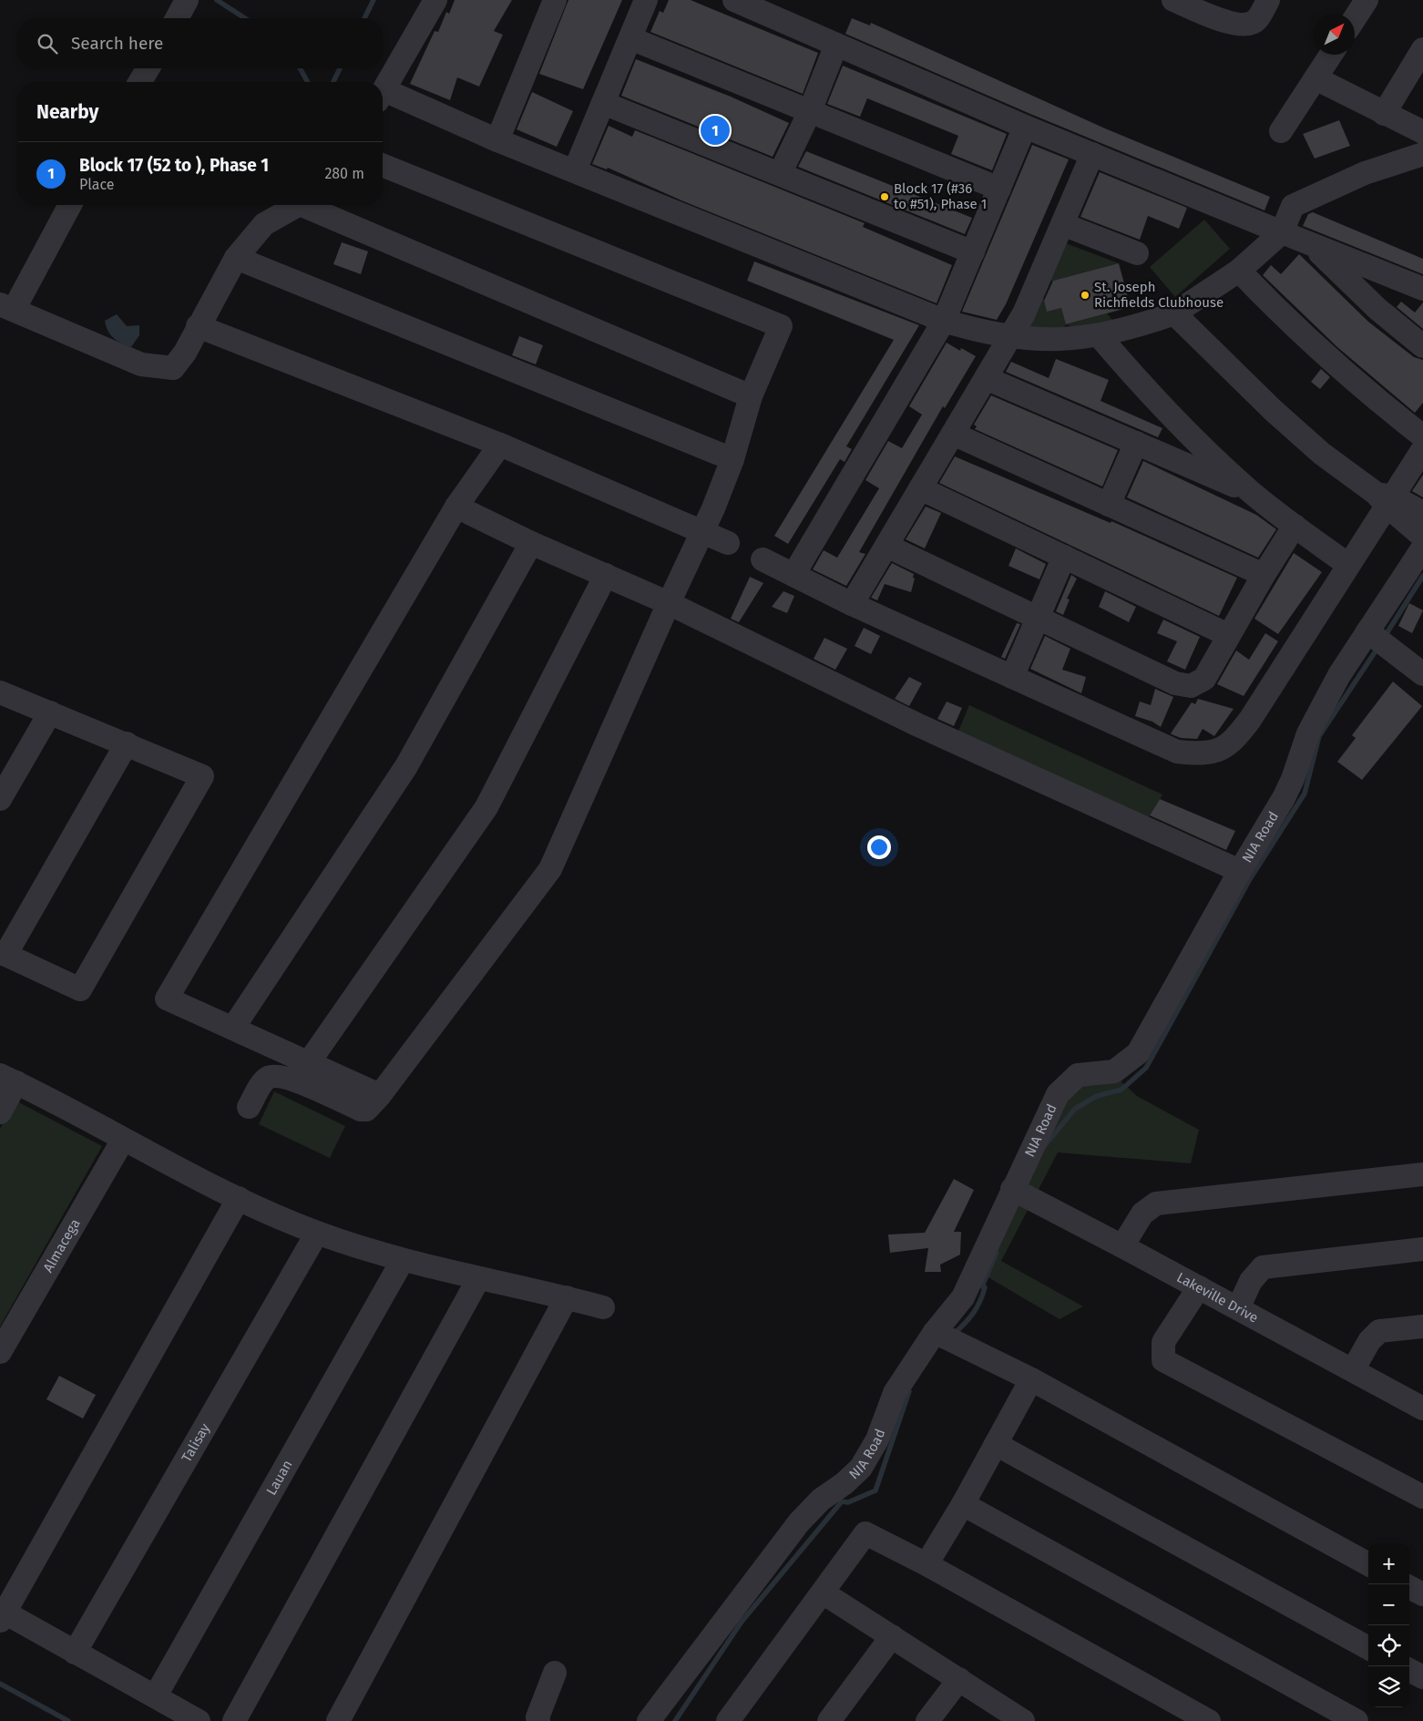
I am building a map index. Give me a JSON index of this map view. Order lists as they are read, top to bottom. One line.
{"streets":{"street":["NIA Road","Almacega","Lakeville Drive","Talisay","Lauan"]},"crossings":[["NIA Road","Lakeville Drive"]],"places":["Block 17 (#36 to #51), Phase 1","St. Joseph Richfields Clubhouse"],"north":"top right","page":{"search":"Search here","heading":"Nearby","pins":"1","list":[{"mark":"1","name":"Block 17 (52 to ), Phase 1","note":"Place","value":"280 m"}],"map_buttons":["+","−"]}}
